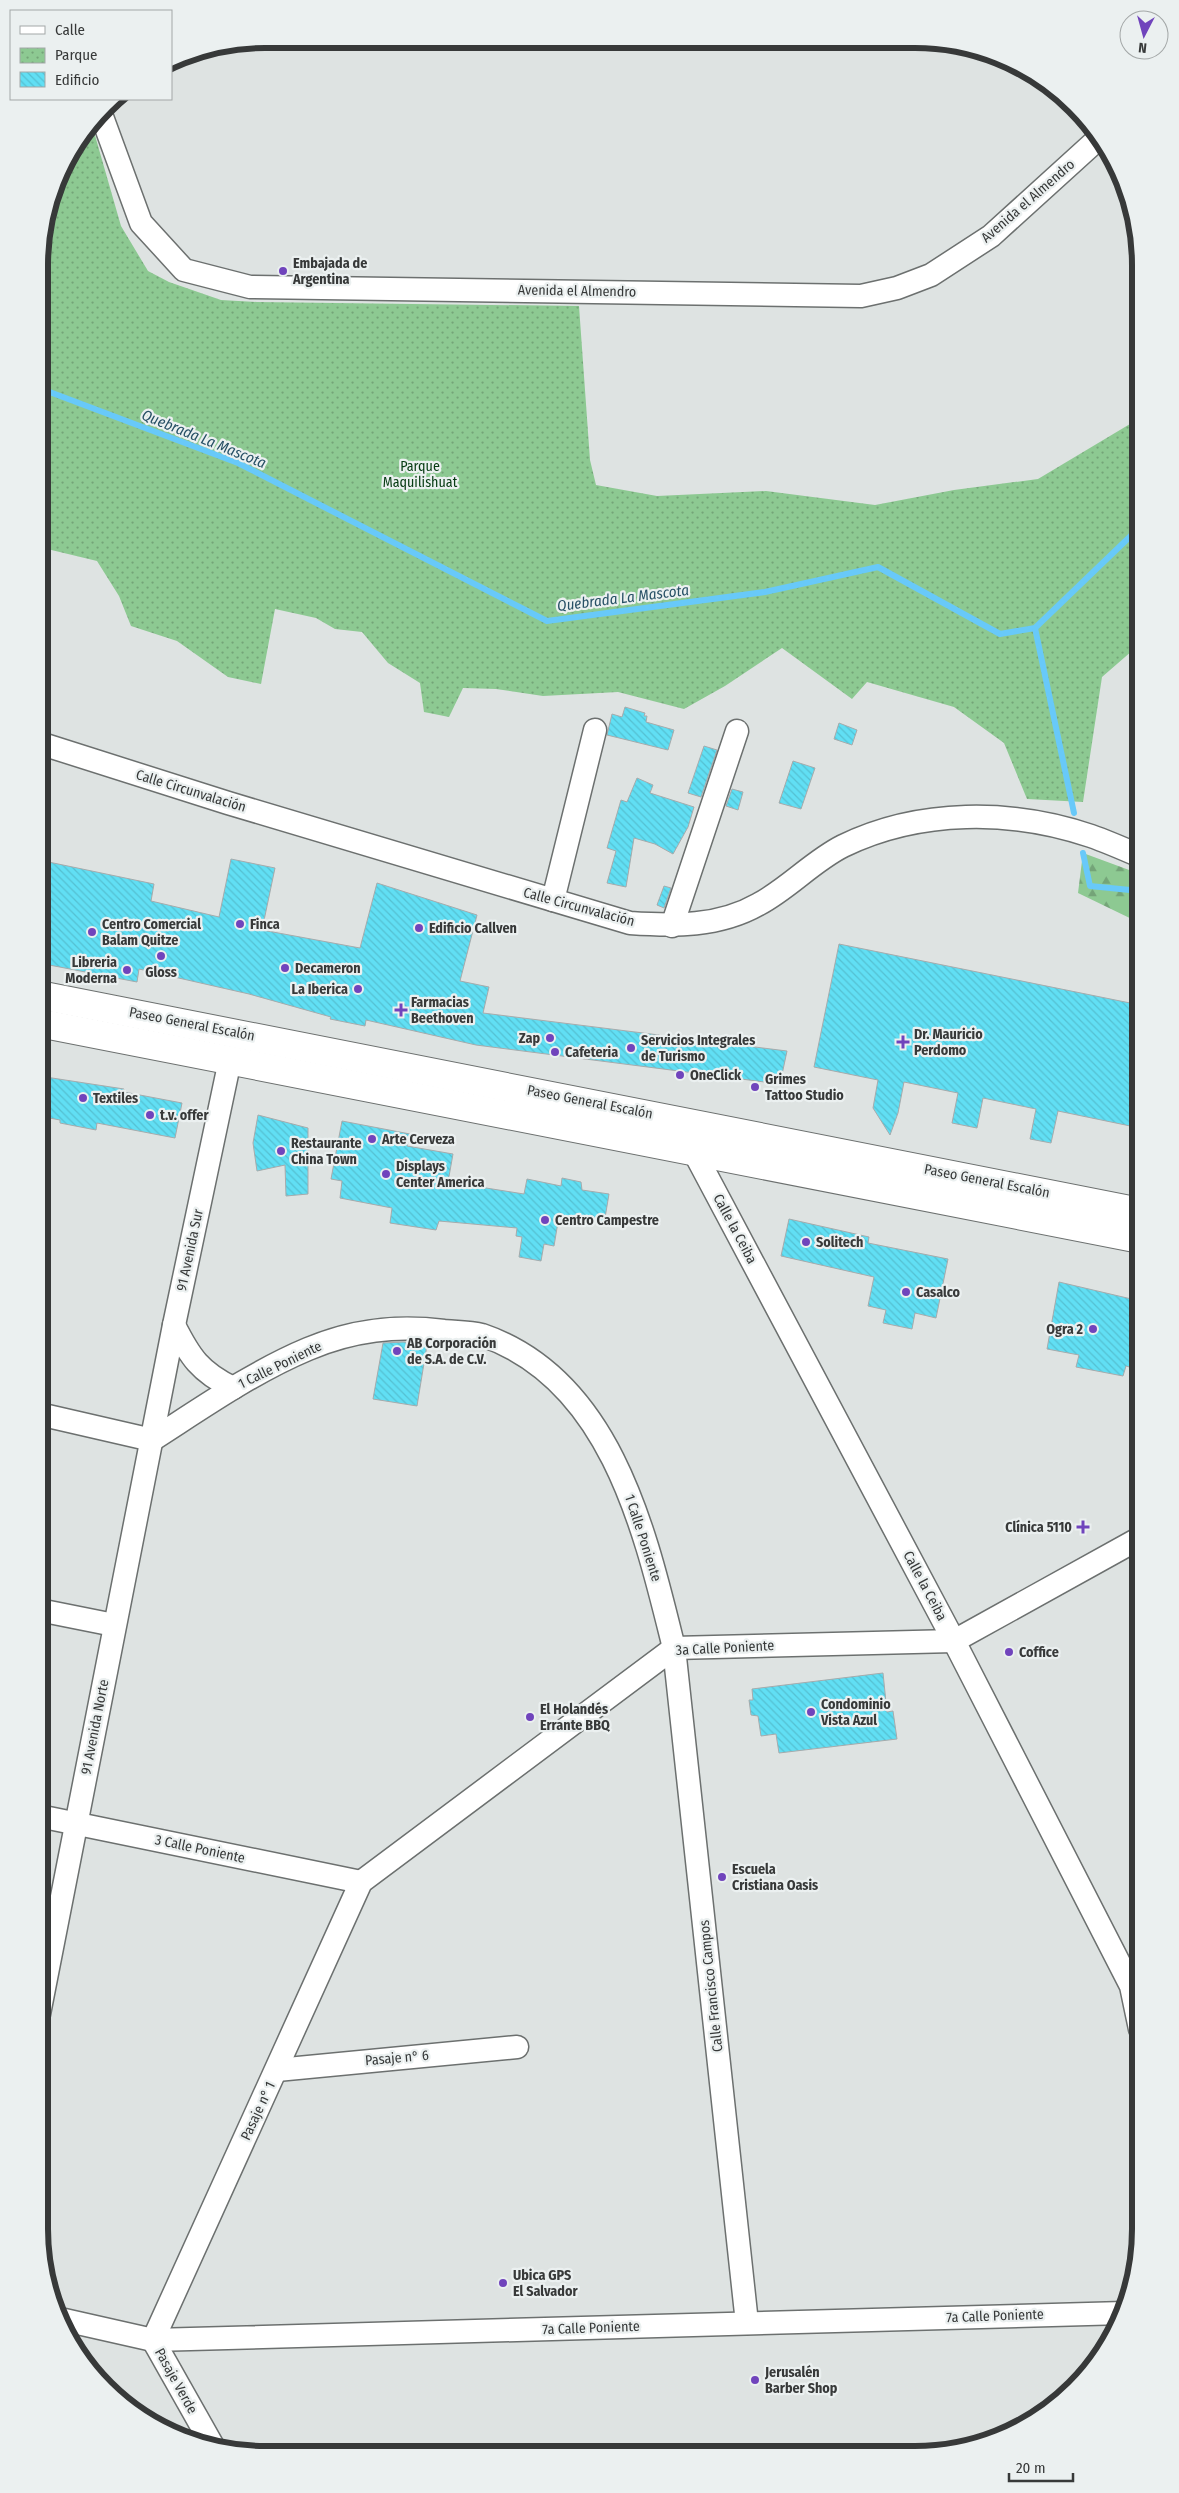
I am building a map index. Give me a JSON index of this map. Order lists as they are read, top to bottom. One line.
{"streets":{"main road":["Paseo General Escalón"],"street":["Avenida el Almendro","Calle Circunvalación","Calle la Ceiba","91 Avenida Sur","1 Calle Poniente","3a Calle Poniente","91 Avenida Norte","3 Calle Poniente","Calle Francisco Campos","Pasaje n° 6","Pasaje n° 1","7a Calle Poniente","Pasaje Verde"]},"crossings":[["Paseo General Escalón","Calle la Ceiba"],["Paseo General Escalón","91 Avenida Sur"],["Calle la Ceiba","3a Calle Poniente"],["91 Avenida Sur","1 Calle Poniente"],["91 Avenida Sur","91 Avenida Norte"],["1 Calle Poniente","3a Calle Poniente"],["1 Calle Poniente","91 Avenida Norte"],["1 Calle Poniente","Calle Francisco Campos"],["3a Calle Poniente","3 Calle Poniente"],["3a Calle Poniente","Calle Francisco Campos"],["3a Calle Poniente","Pasaje n° 1"],["91 Avenida Norte","3 Calle Poniente"],["3 Calle Poniente","Pasaje n° 1"],["Calle Francisco Campos","7a Calle Poniente"],["Pasaje n° 6","Pasaje n° 1"],["Pasaje n° 1","7a Calle Poniente"],["Pasaje n° 1","Pasaje Verde"],["7a Calle Poniente","Pasaje Verde"]],"water":["Quebrada La Mascota"],"parks":["Parque Maquilishuat"],"places":{"other":["Embajada de Argentina","Finca","Edificio Callven","Centro Comercial Balam Quitze","Gloss","Decameron","Libreria Moderna","La Iberica","Zap","Servicios Integrales de Turismo","Cafeteria","OneClick","Grimes Tattoo Studio","Textiles","t.v. offer","Arte Cerveza","Restaurante China Town","Displays Center America","Centro Campestre","Solitech","Casalco","Ogra 2","AB Corporación de S.A. de C.V.","Coffice","Condominio Vista Azul","El Holandés Errante BBQ","Escuela Cristiana Oasis","Ubica GPS El Salvador","Jerusalén Barber Shop"],"health":["Farmacias Beethoven","Dr. Mauricio Perdomo","Clínica 5110"]},"legend":["Calle","Parque","Edificio"],"scale_bar":"20 m","north":"bottom"}
